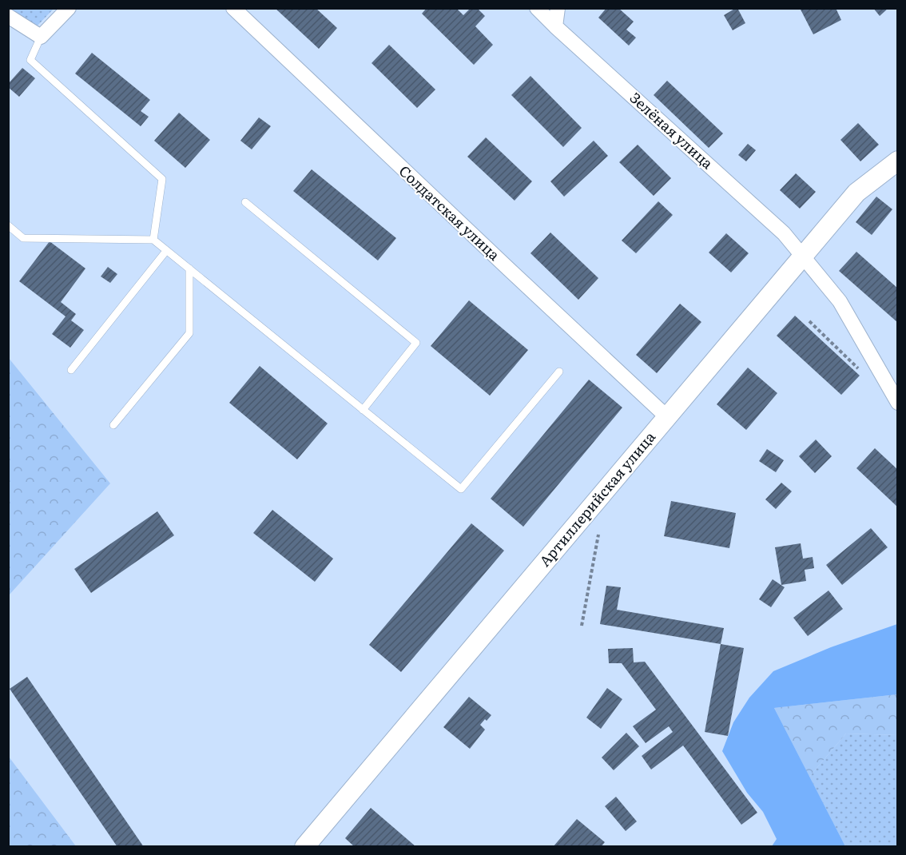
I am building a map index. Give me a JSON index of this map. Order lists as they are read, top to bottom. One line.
{"streets":{"street":["Зелёная улица","Солдатская улица","Артиллерийская улица"]},"crossings":[["Зелёная улица","Артиллерийская улица"],["Солдатская улица","Артиллерийская улица"]]}
